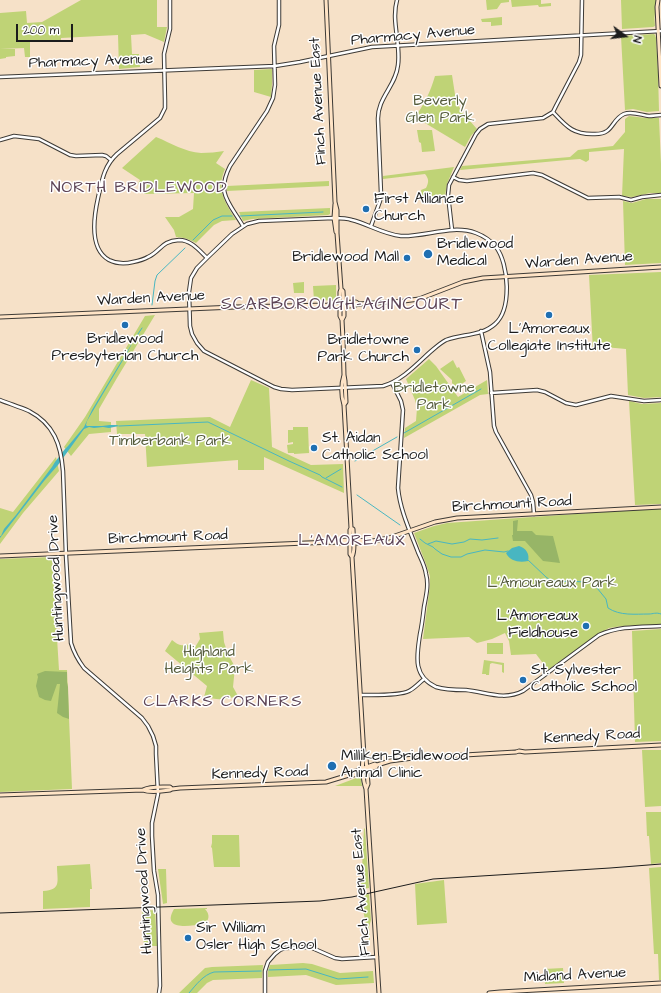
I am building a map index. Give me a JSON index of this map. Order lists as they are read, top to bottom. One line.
{"streets":{"main road":["Finch Avenue East","Warden Avenue","Birchmount Road","Kennedy Road","Midland Avenue"],"street":["Pharmacy Avenue","Huntingwood Drive"]},"crossings":[["Pharmacy Avenue","Finch Avenue East"],["Finch Avenue East","Warden Avenue"],["Finch Avenue East","Birchmount Road"],["Finch Avenue East","Kennedy Road"],["Birchmount Road","Huntingwood Drive"],["Huntingwood Drive","Kennedy Road"]],"districts":["NORTH BRIDLEWOOD","SCARBOROUGH–AGINCOURT","L'AMOREAUX","CLARKS CORNERS"],"parks":["Beverly Glen Park","Bridletowne Park","Timberbank Park","L'Amoureaux Park","Highland Heights Park"],"places":["First Alliance Church","Bridlewood Medical","Bridlewood Mall","L'Amoreaux Collegiate Institute","Bridlewood Presbyterian Church","Bridletowne Park Church","St. Aidan Catholic School","L'Amoreaux Fieldhouse","St. Sylvester Catholic School","Milliken-Bridlewood Animal Clinic","Sir William Osler High School"],"scale_bar":"200 m","north":"right"}
